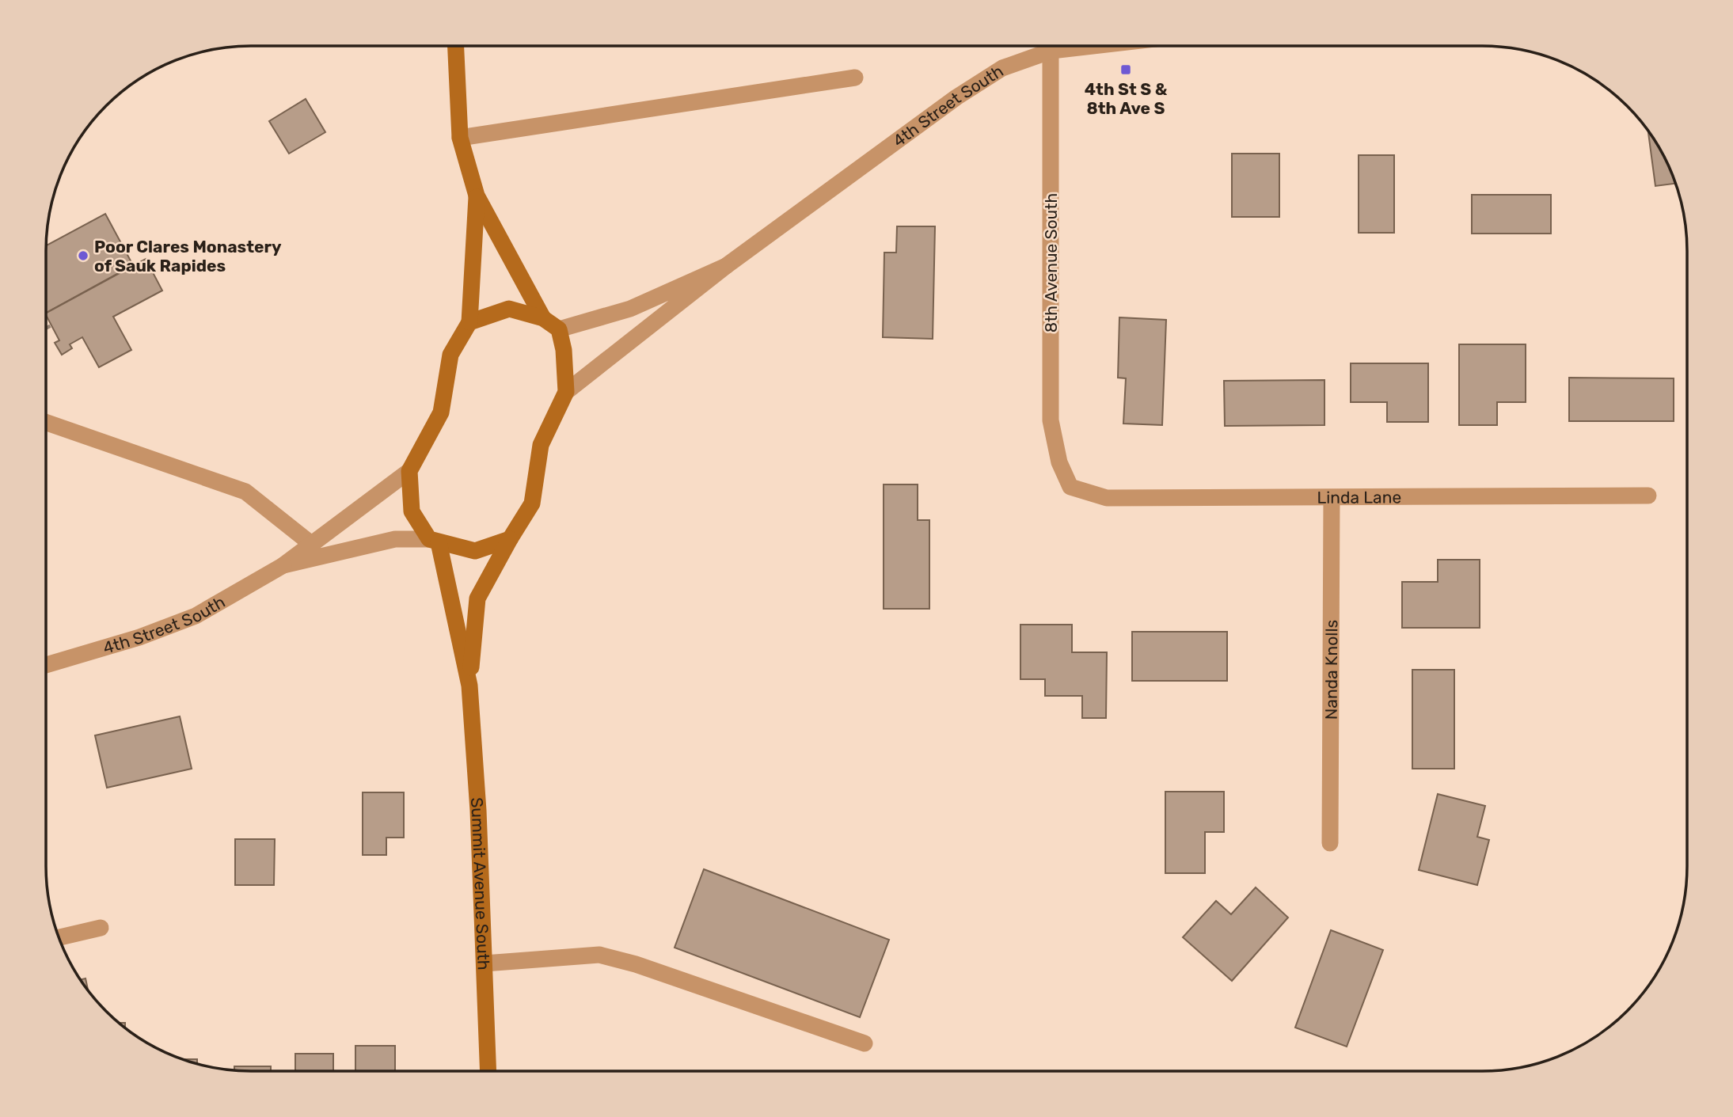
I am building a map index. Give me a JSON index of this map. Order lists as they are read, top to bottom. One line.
{"streets":{"street":["4th Street South","8th Avenue South","Linda Lane","Nanda Knolls","Summit Avenue South"]},"crossings":[["4th Street South","Summit Avenue South"],["8th Avenue South","Linda Lane"],["Linda Lane","Nanda Knolls"]],"places":{"transit":["4th St S & 8th Ave S"],"other":["Poor Clares Monastery of Sauk Rapides"]}}
